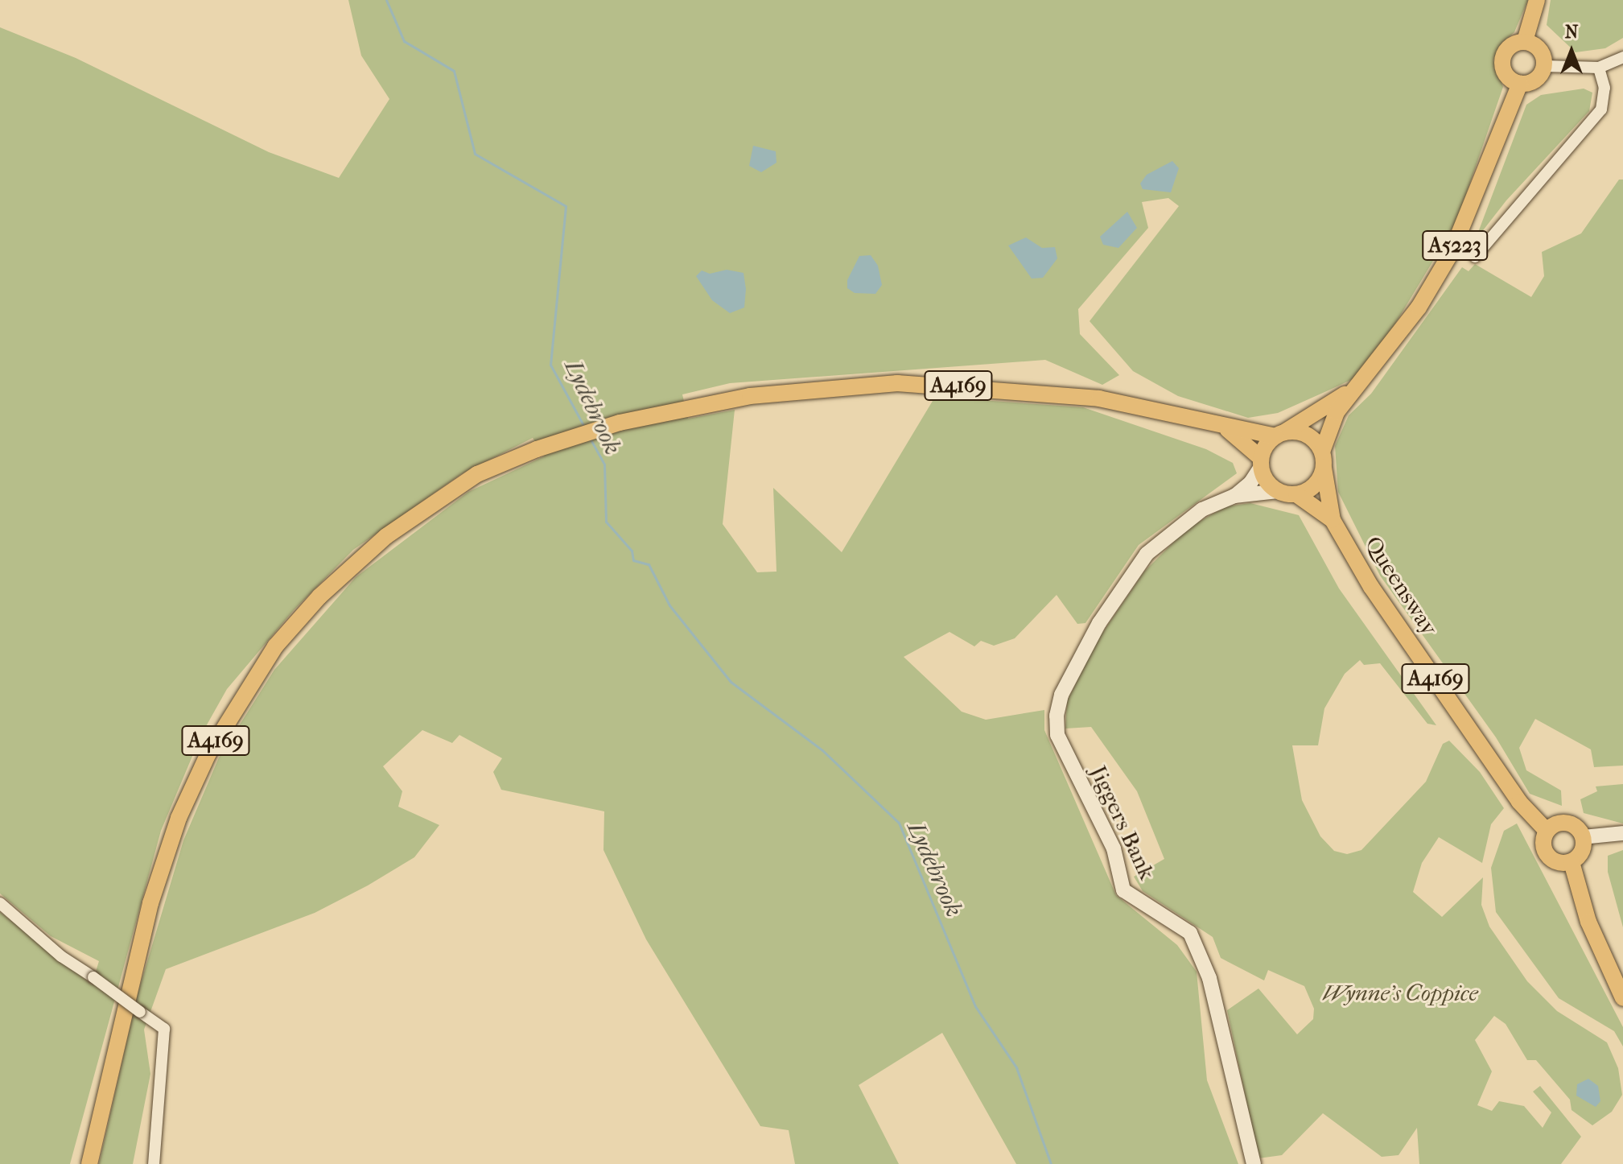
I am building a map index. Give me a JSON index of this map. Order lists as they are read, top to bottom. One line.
{"streets":{"main road":["A5223","A4169","Queensway"],"street":["Jiggers Bank"]},"crossings":[["A5223","A4169"],["A5223","Queensway"],["A5223","Jiggers Bank"],["A4169","Queensway"],["A4169","Jiggers Bank"],["Queensway","Jiggers Bank"]],"water":["Lydebrook"],"parks":["Wynne's Coppice"],"north":"top"}
